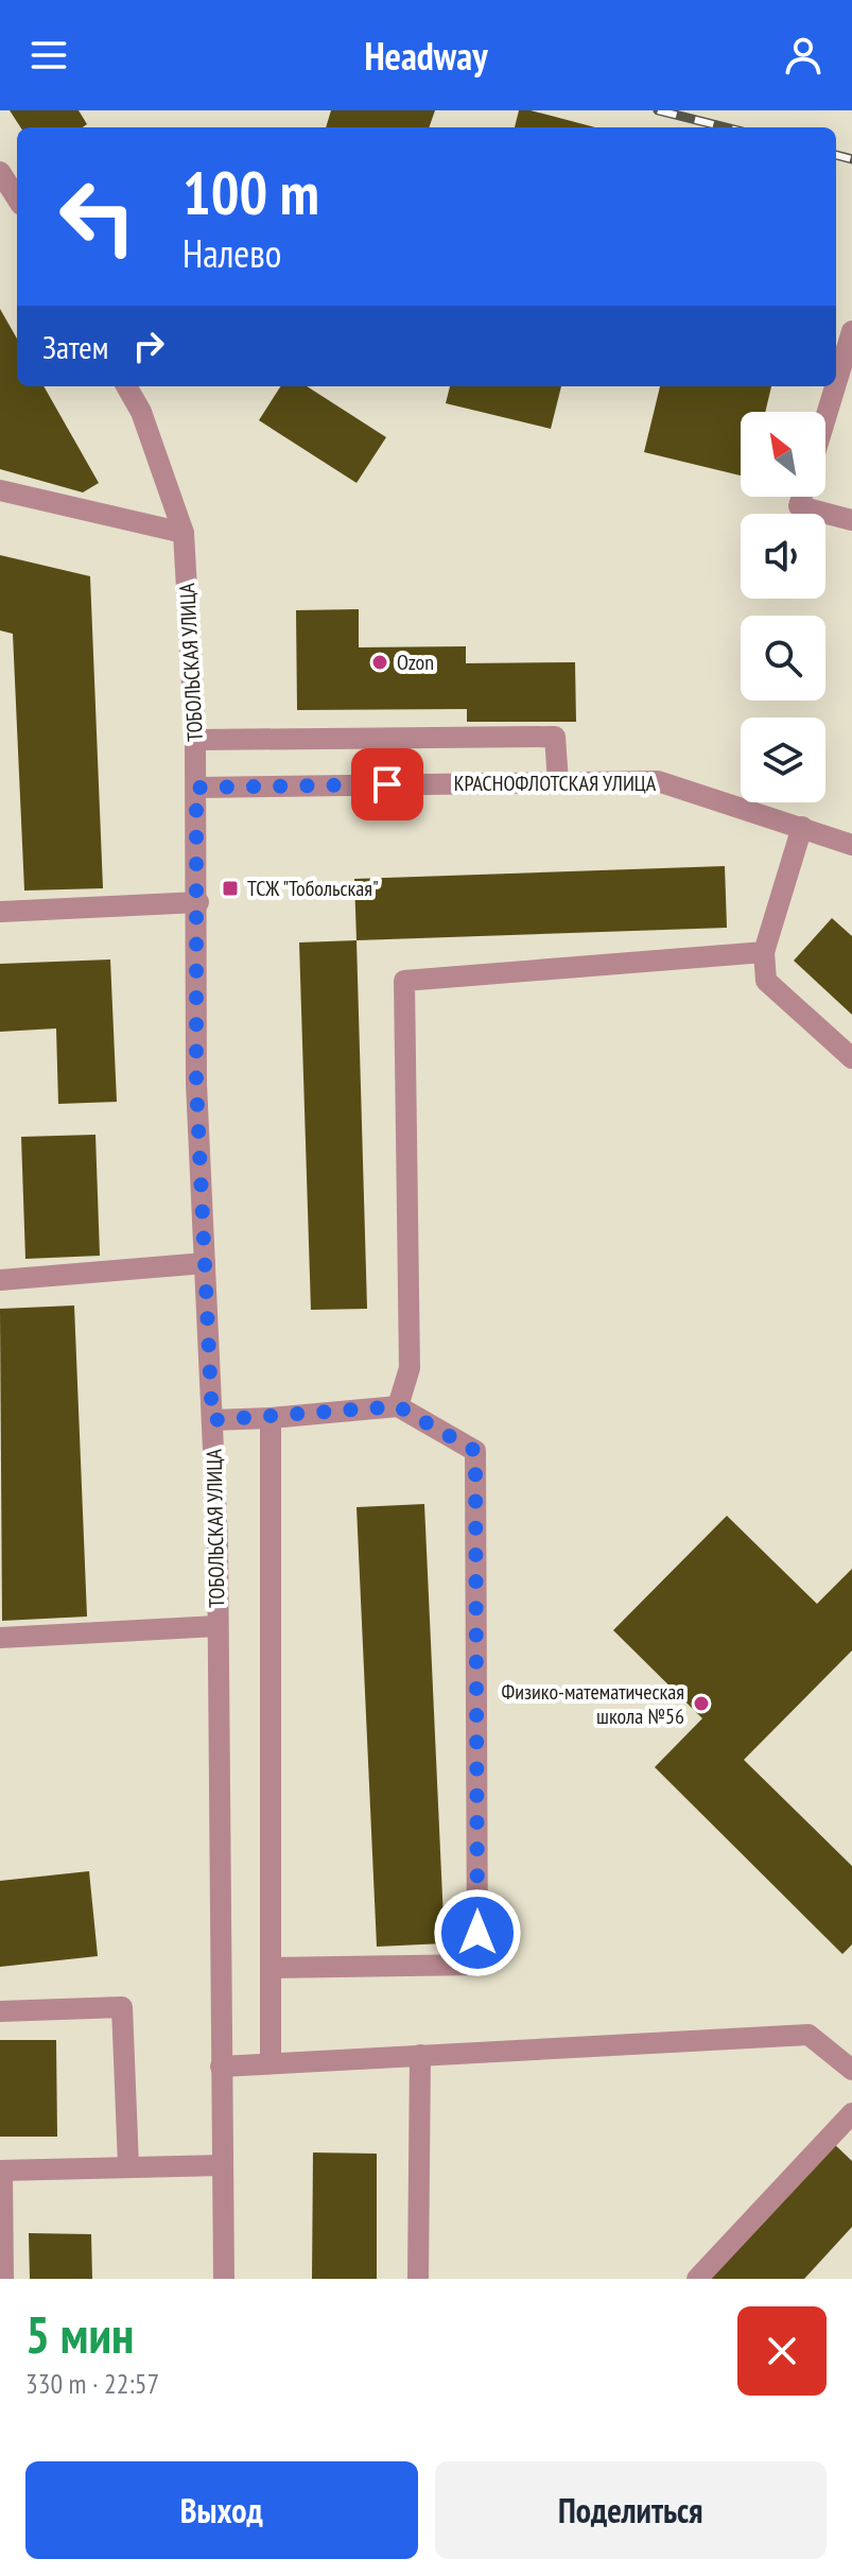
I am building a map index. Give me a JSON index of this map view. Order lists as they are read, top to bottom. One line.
{"streets":{"street":["ТОБОЛЬСКАЯ УЛИЦА","КРАСНОФЛОТСКАЯ УЛИЦА"]},"crossings":[["ТОБОЛЬСКАЯ УЛИЦА","КРАСНОФЛОТСКАЯ УЛИЦА"]],"places":{"other":["Ozon","Физико-математическая школа №56"],"transit":["ТСЖ \"Тобольская\""]},"north":"top left","page":{"header":"Headway","turn":["100 m","Налево"],"then":"Затем","heading":["5 мин","330 m · 22:57"],"buttons":["Выход","Поделиться"]}}
